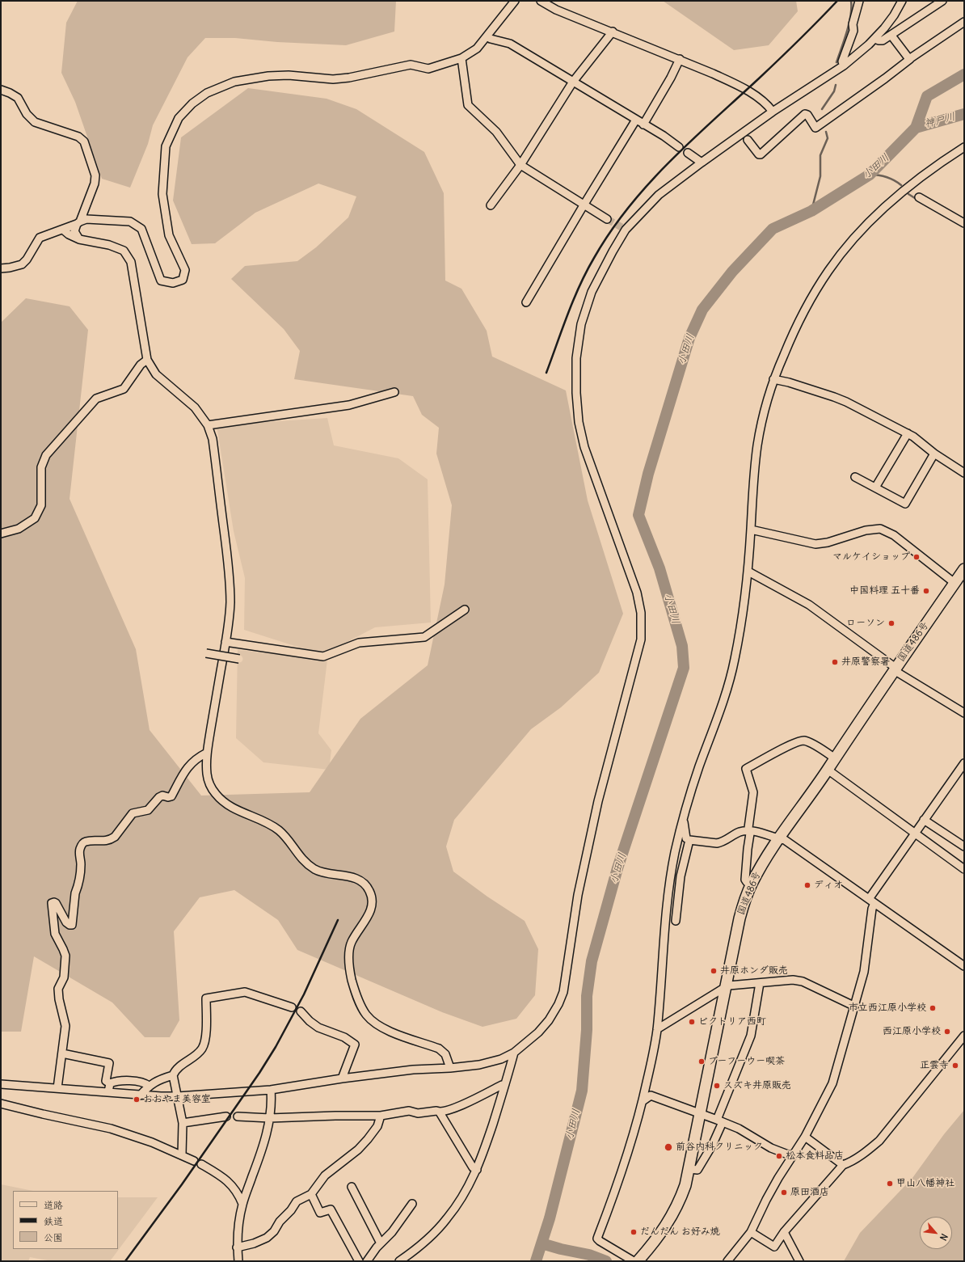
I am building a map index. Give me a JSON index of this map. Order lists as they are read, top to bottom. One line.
{"streets":{"highway":["国道486号"]},"water":["神戸川","小田川"],"places":["マルケイショップ","中国料理 五十番","ローソン","井原警察署","ディオ","井原ホンダ販売","市立西江原小学校","ビクトリア西町","西江原小学校","ブーフーウー喫茶","正雲寺","スズキ井原販売","おおやま美容室","前谷内科クリニック","松本食料品店","甲山八幡神社","原田酒店","だんだん お好み焼"],"legend":["道路","鉄道","公園"],"north":"bottom right"}
